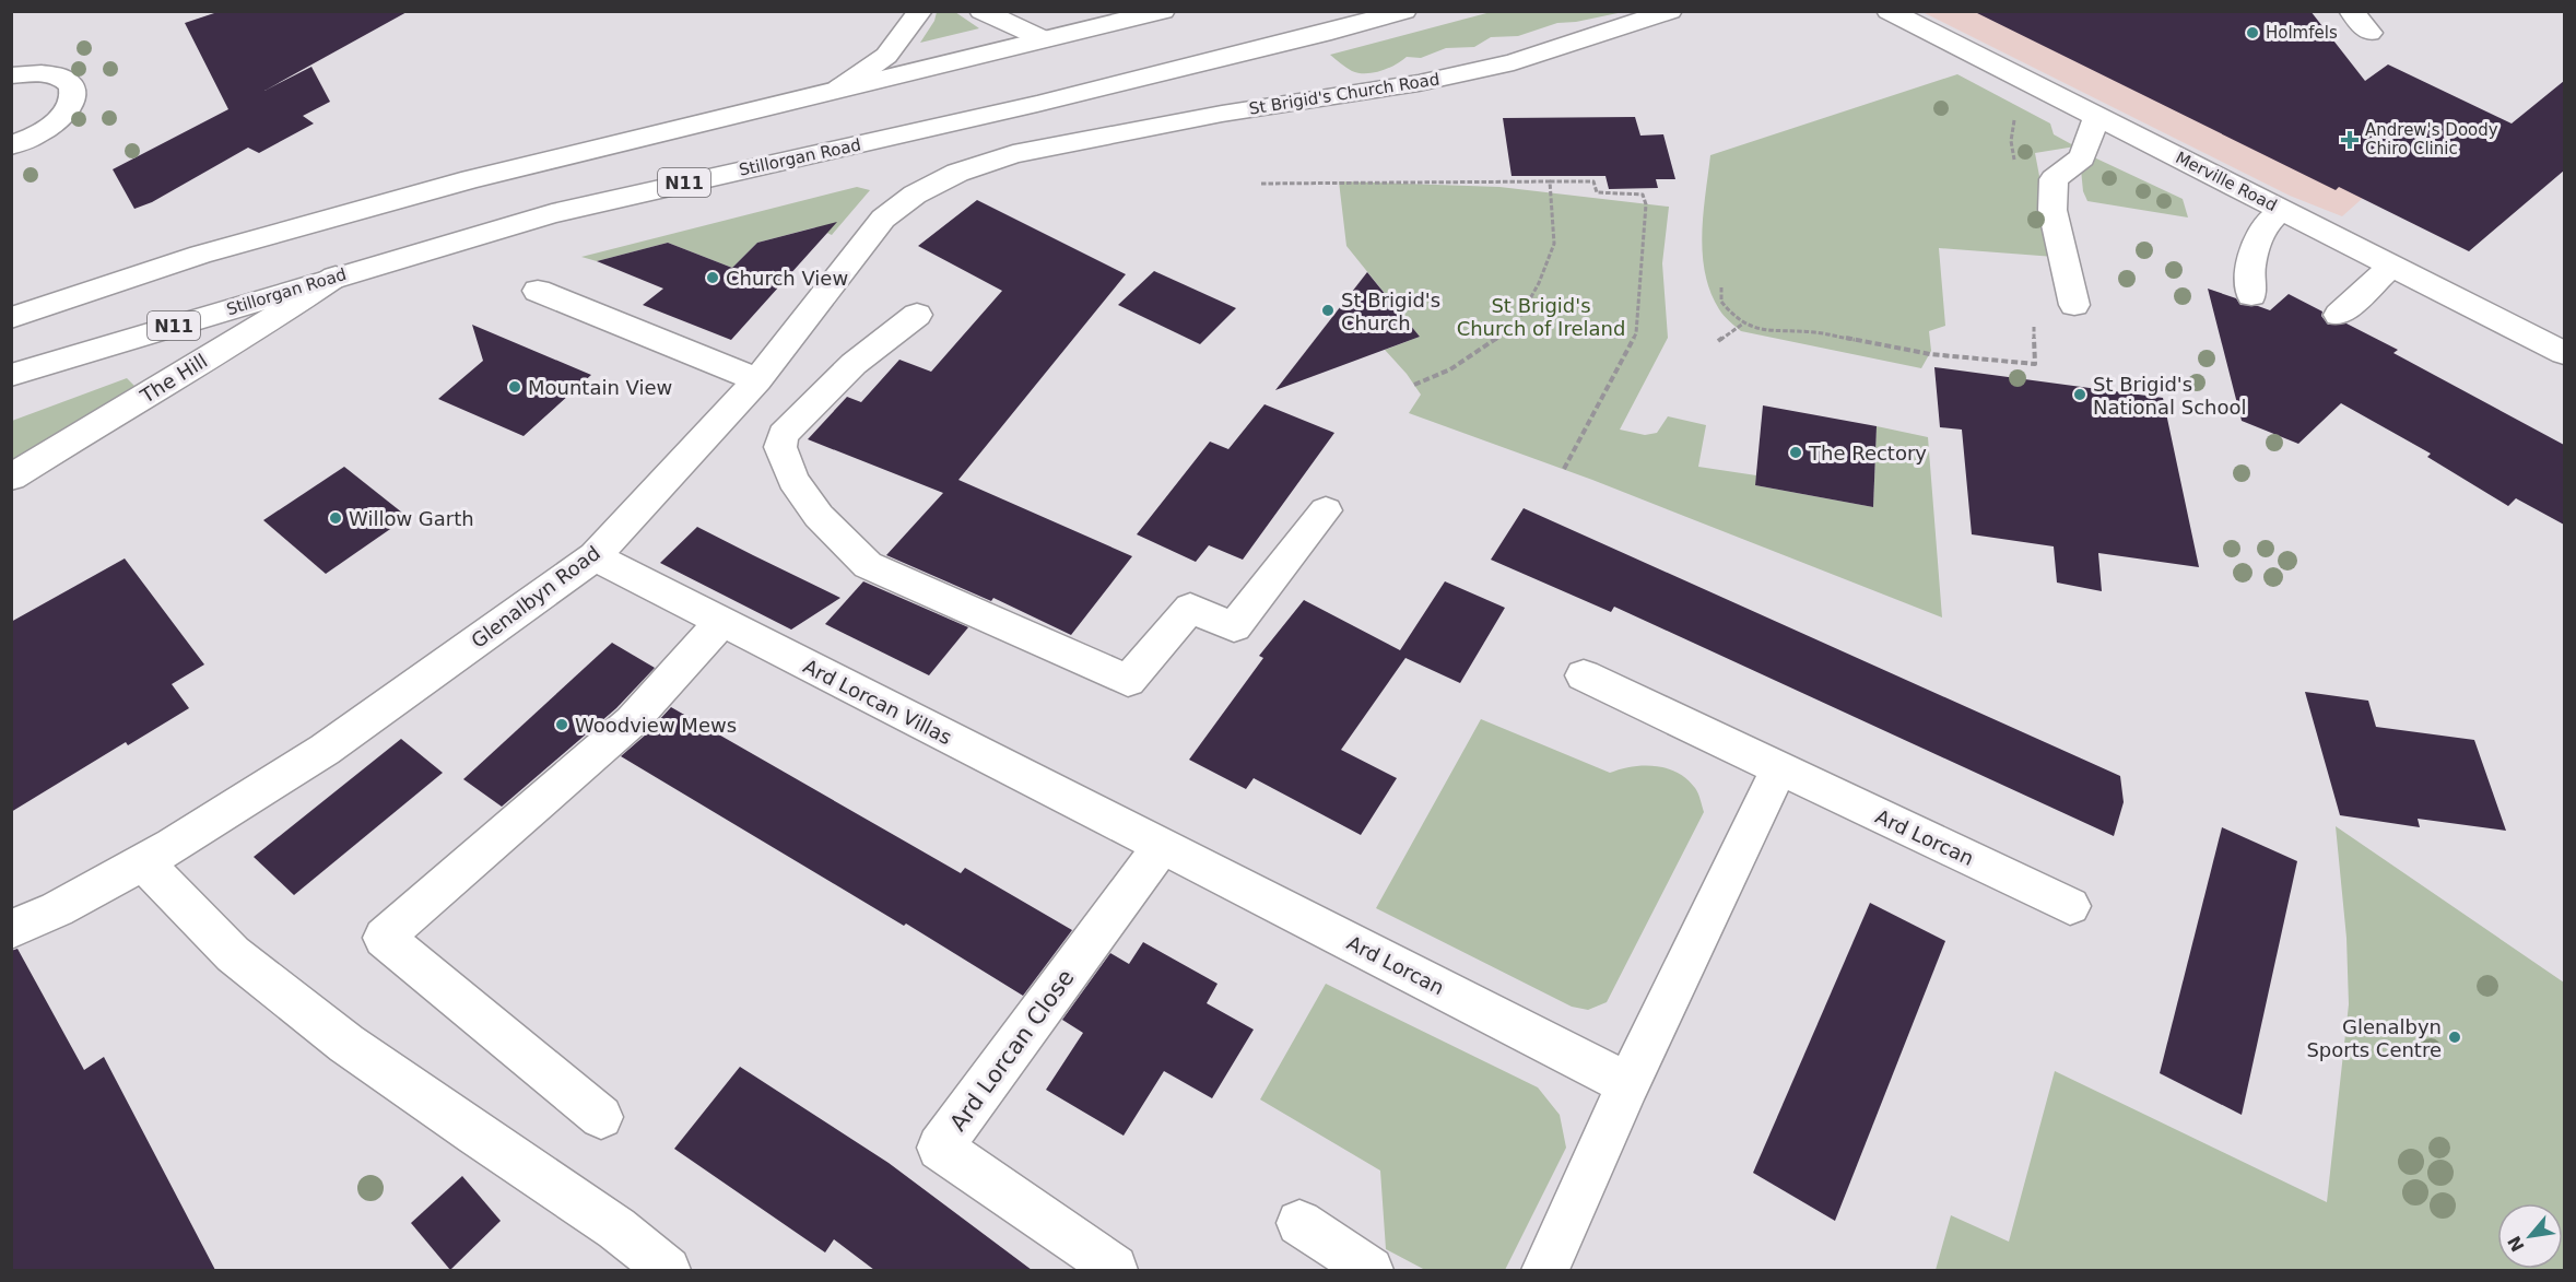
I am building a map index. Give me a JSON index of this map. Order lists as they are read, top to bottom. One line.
{"streets":{"main road":["St Brigid's Church Road","Stillorgan Road","Merville Road","N11","The Hill","Glenalbyn Road","Ard Lorcan Villas","Ard Lorcan","Ard Lorcan Close"]},"crossings":[["St Brigid's Church Road","Glenalbyn Road"],["Stillorgan Road","The Hill"],["Glenalbyn Road","Ard Lorcan Villas"],["Ard Lorcan Villas","Ard Lorcan"],["Ard Lorcan Villas","Ard Lorcan Close"],["Ard Lorcan","Ard Lorcan Close"]],"parks":["St Brigid's Church of Ireland"],"places":{"other":["Holmfels","Church View","St Brigid's Church","Mountain View","St Brigid's National School","The Rectory","Willow Garth","Woodview Mews","Glenalbyn Sports Centre"],"health":["Andrew's Doody Chiro Clinic"]},"north":"bottom left"}
